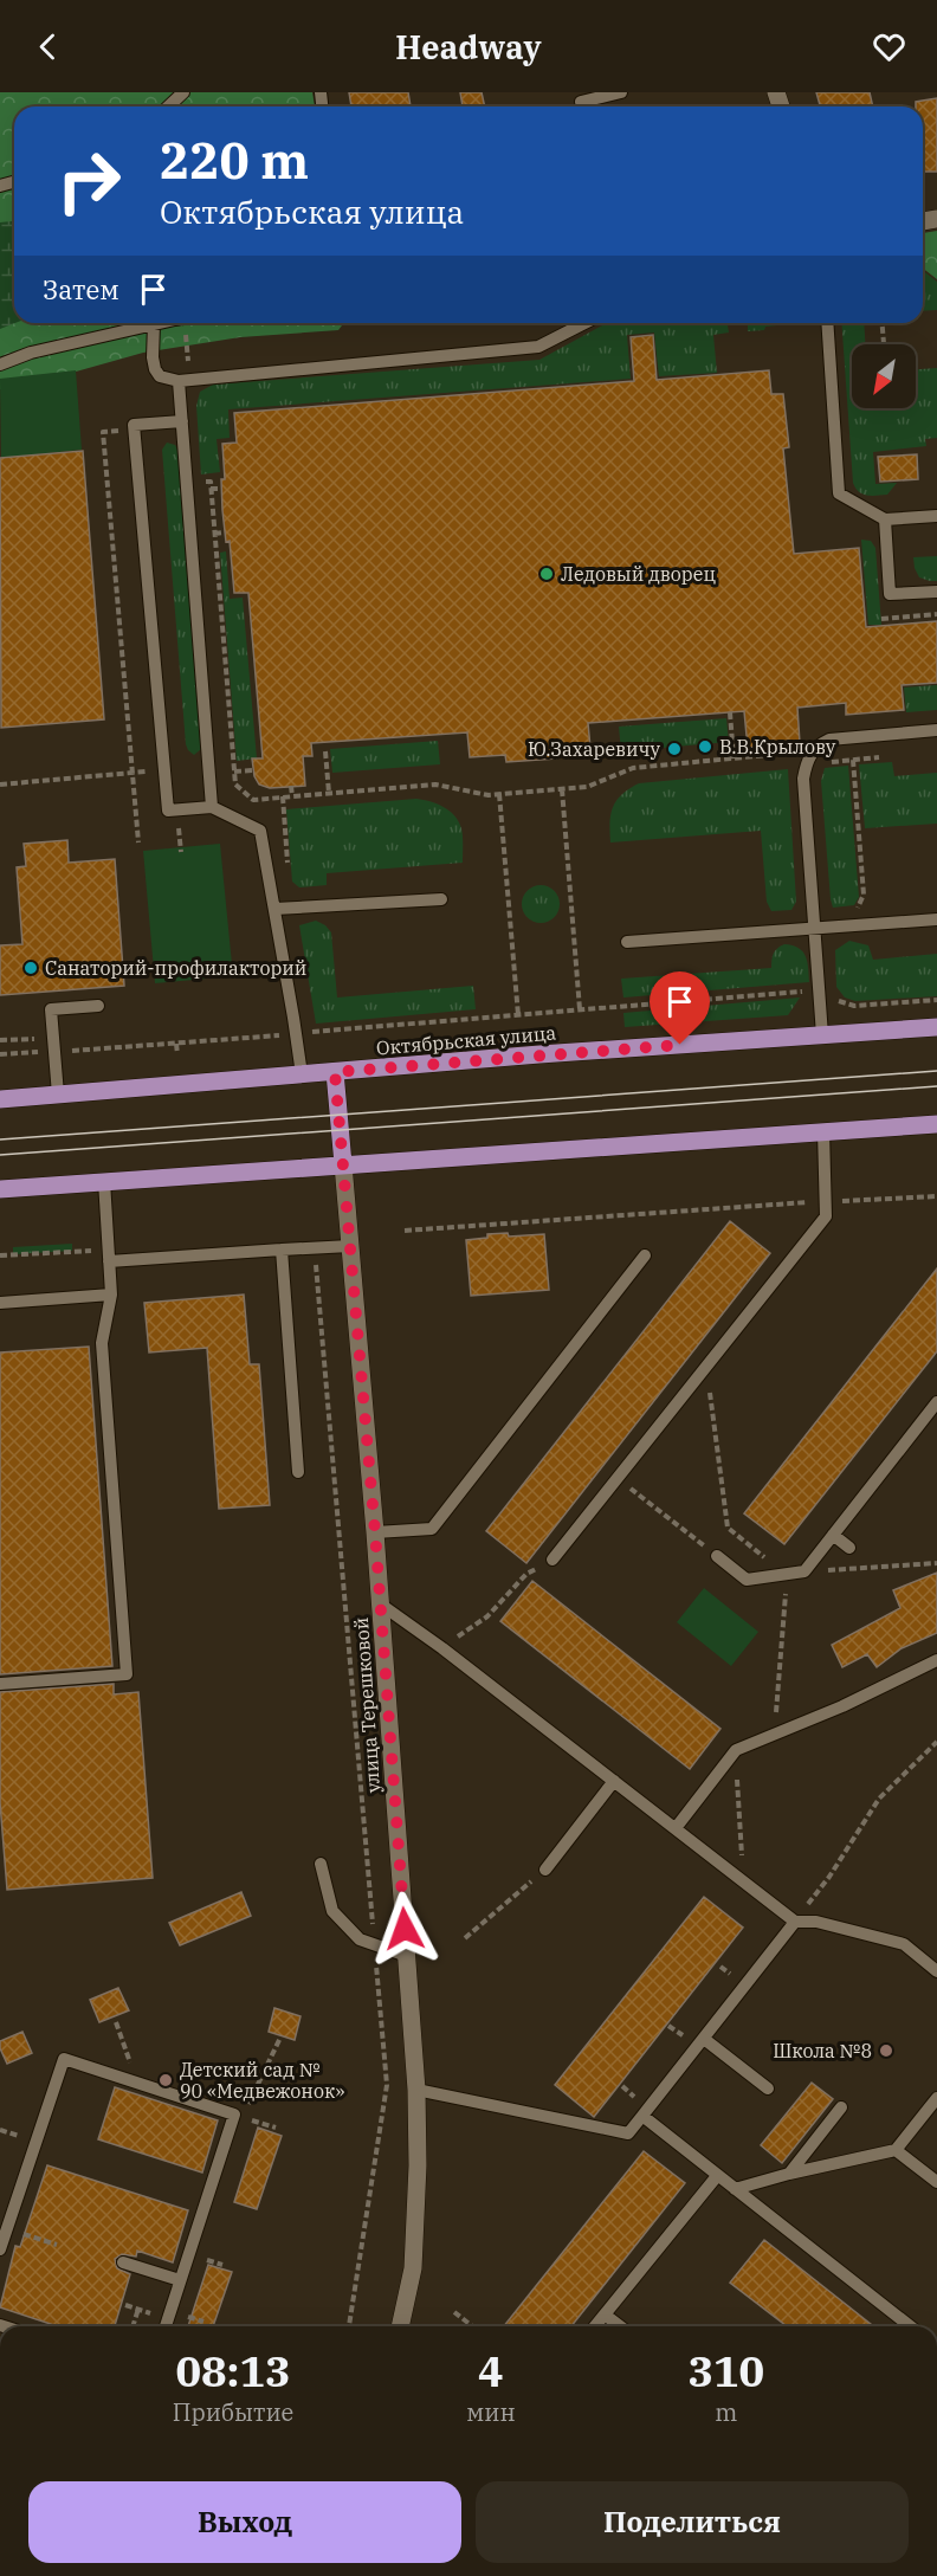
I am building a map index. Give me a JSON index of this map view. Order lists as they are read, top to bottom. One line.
{"streets":{"main road":["Октябрьская улица","улица Терешковой"]},"crossings":[["Октябрьская улица","улица Терешковой"]],"places":["Ледовый дворец","В.В.Крылову","Ю.Захаревичу","Санаторий-профилакторий","Школа №8","Детский сад № 90 «Медвежонок»"],"north":"bottom left","page":{"header":"Headway","turn":["220 m","Октябрьская улица"],"then":"Затем","eta":["08:13","Прибытие","4","мин","310","m"],"buttons":["Выход","Поделиться"]}}
